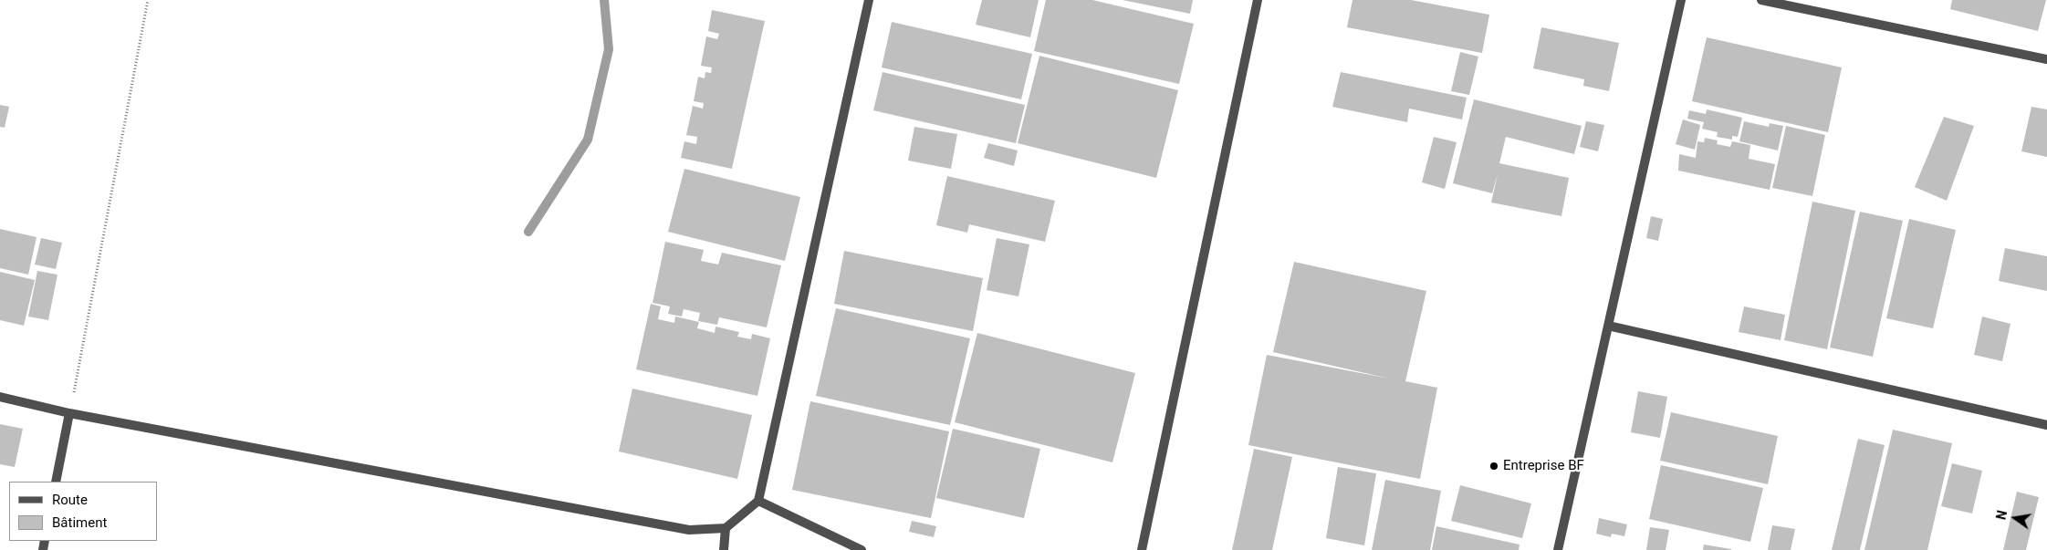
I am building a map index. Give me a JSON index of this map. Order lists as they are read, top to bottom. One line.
{"places":["Entreprise BF"],"legend":["Route","Bâtiment"],"north":"left"}
